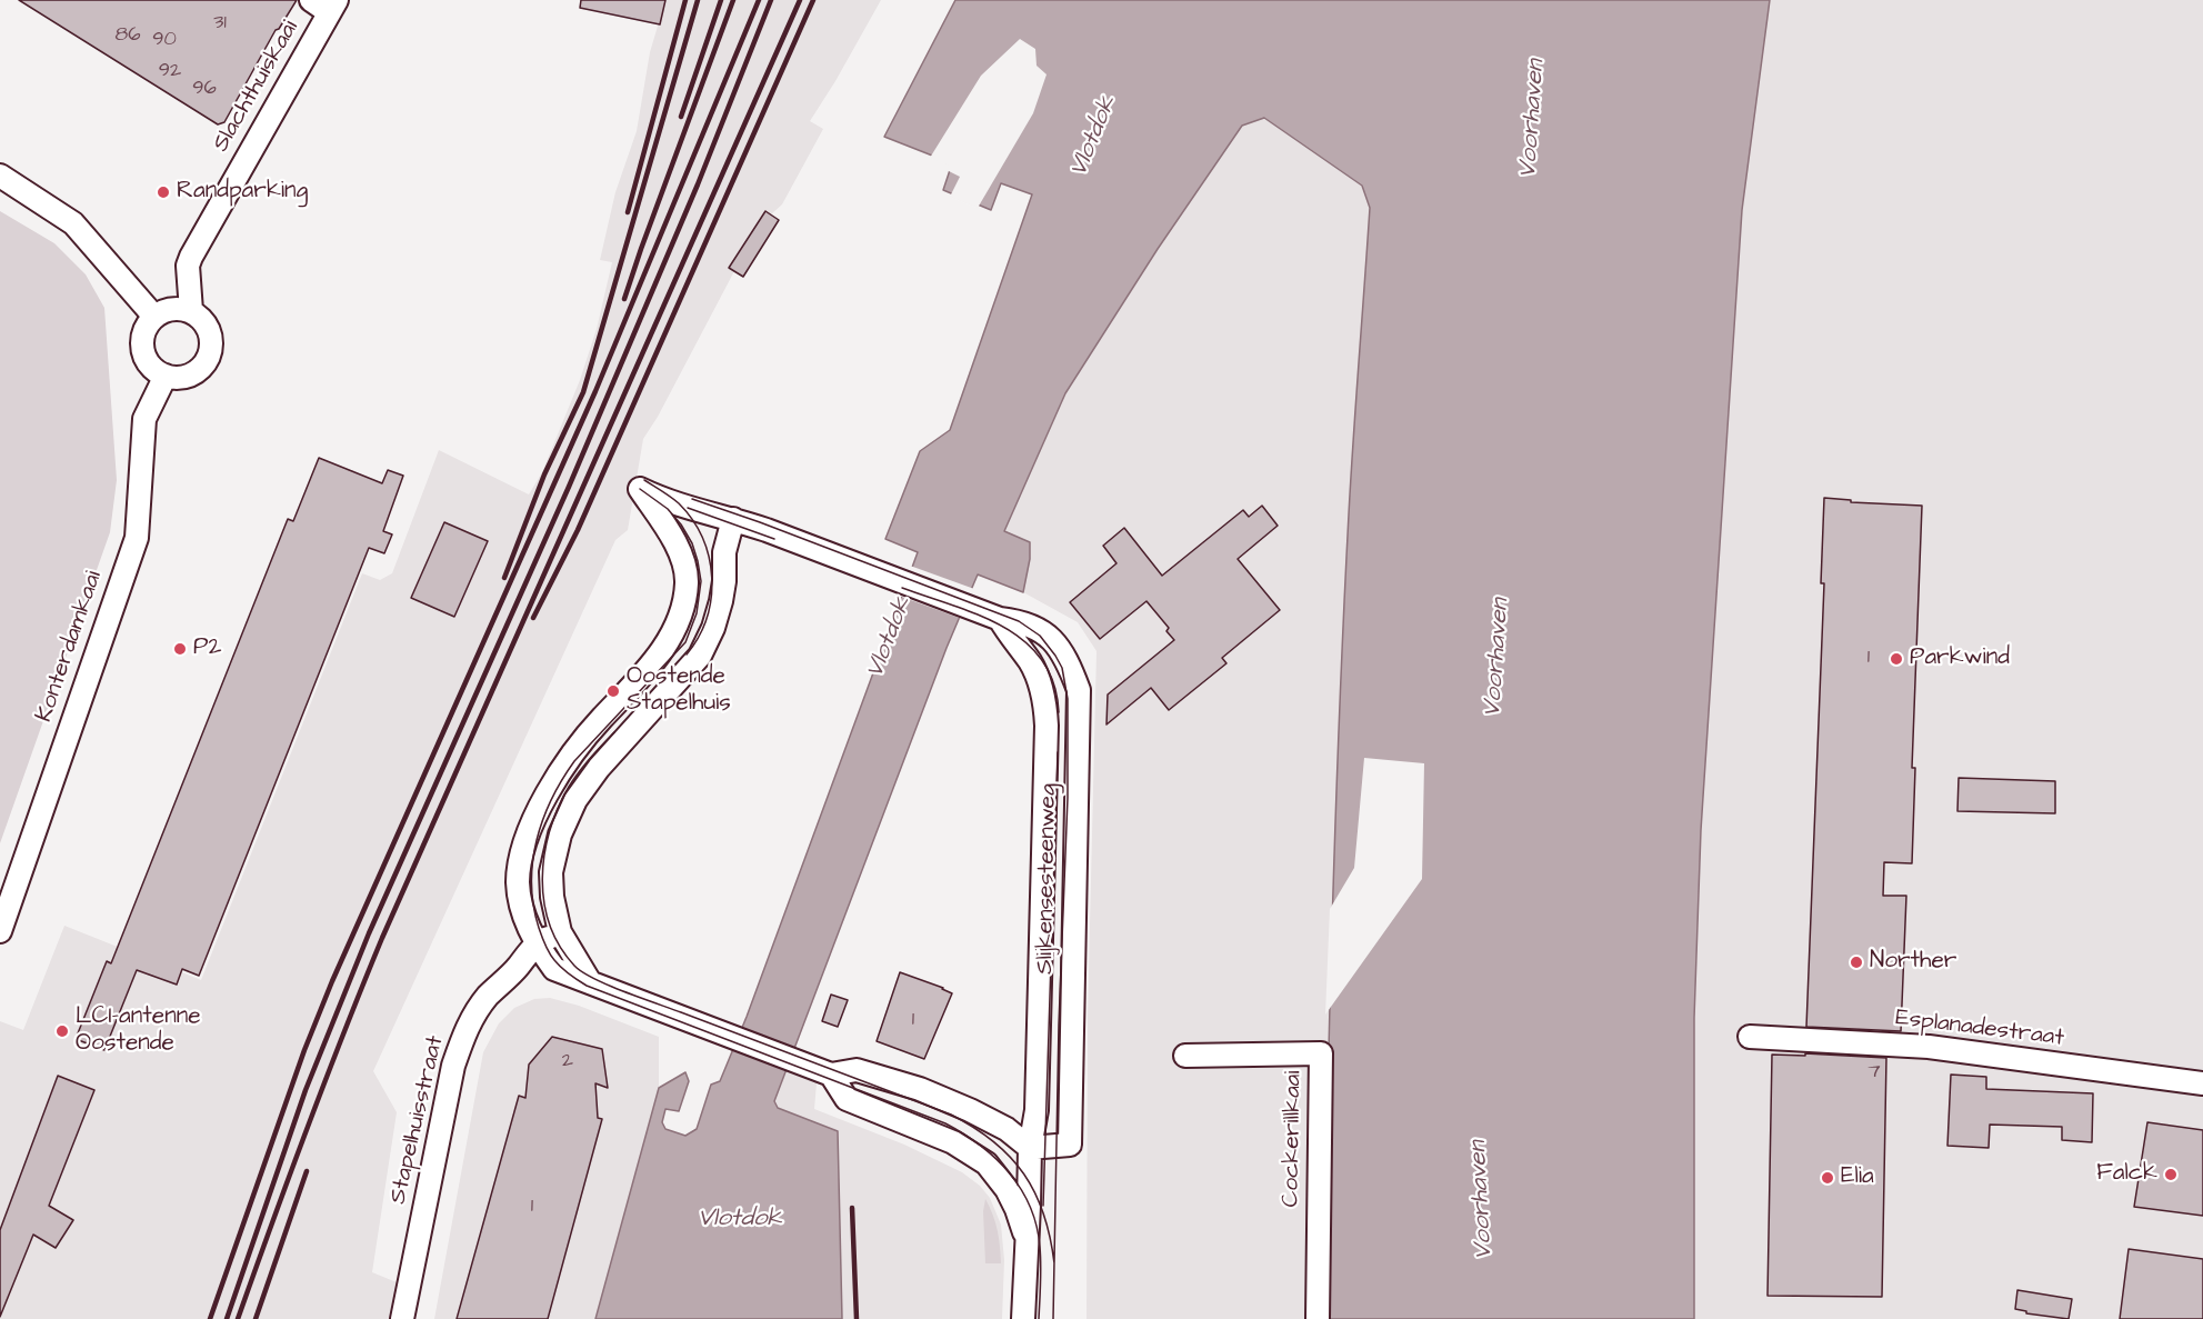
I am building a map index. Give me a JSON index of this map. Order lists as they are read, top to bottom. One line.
{"streets":{"street":["Slachthuiskaai","Konterdamkaai","Slijkensesteenweg","Esplanadestraat","Stapelhuisstraat","Cockerillkaai"]},"crossings":[["Slachthuiskaai","Konterdamkaai"],["Slijkensesteenweg","Stapelhuisstraat"]],"water":["Voorhaven","Vlotdok"],"places":["Randparking","P2","Parkwind","Oostende Stapelhuis","Norther","LCI-antenne Oostende","Falck","Elia"],"house_numbers":["31","86","90","92","96","1","1","2","7","1"]}
